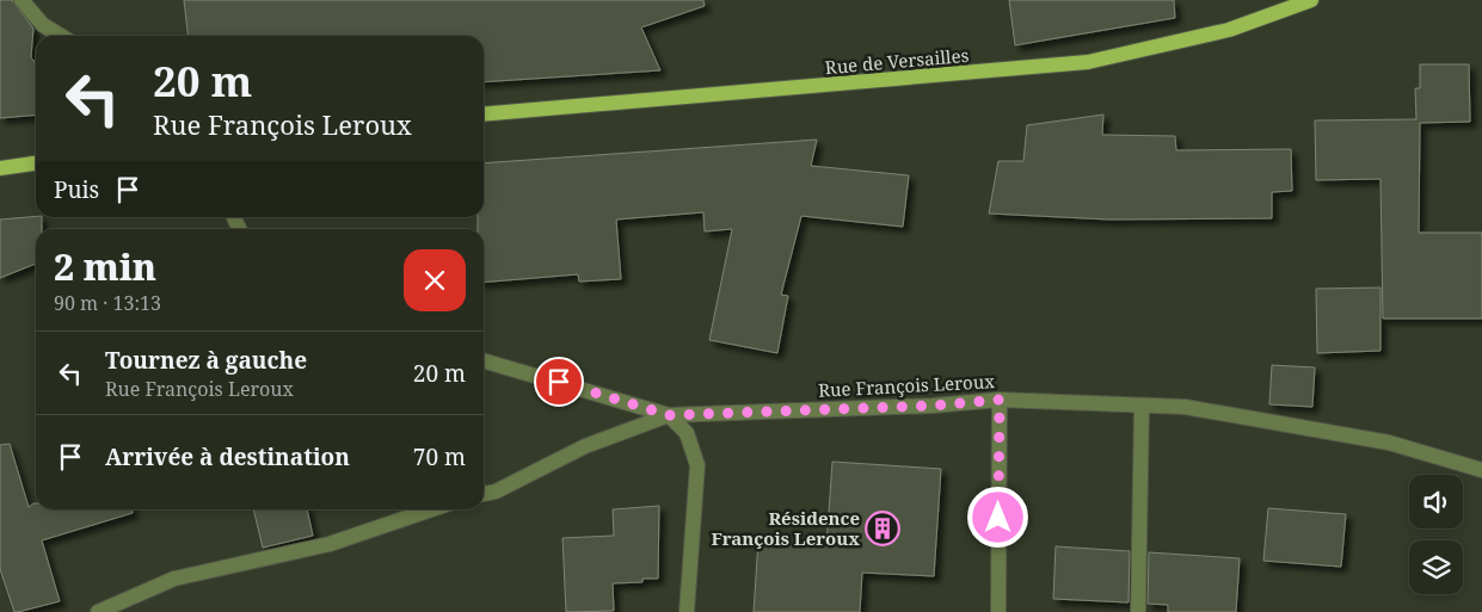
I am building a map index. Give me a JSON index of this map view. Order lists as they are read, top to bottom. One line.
{"streets":{"main road":["Rue de Versailles"],"street":["Rue François Leroux"]},"places":{"building":["Résidence François Leroux"]},"page":{"turn":["20 m","Rue François Leroux"],"then":"Puis","heading":["2 min","90 m · 13:13"],"list":[{"name":"Tournez à gauche","note":"Rue François Leroux","value":"20 m"},{"name":"Arrivée à destination","value":"70 m"}]}}
